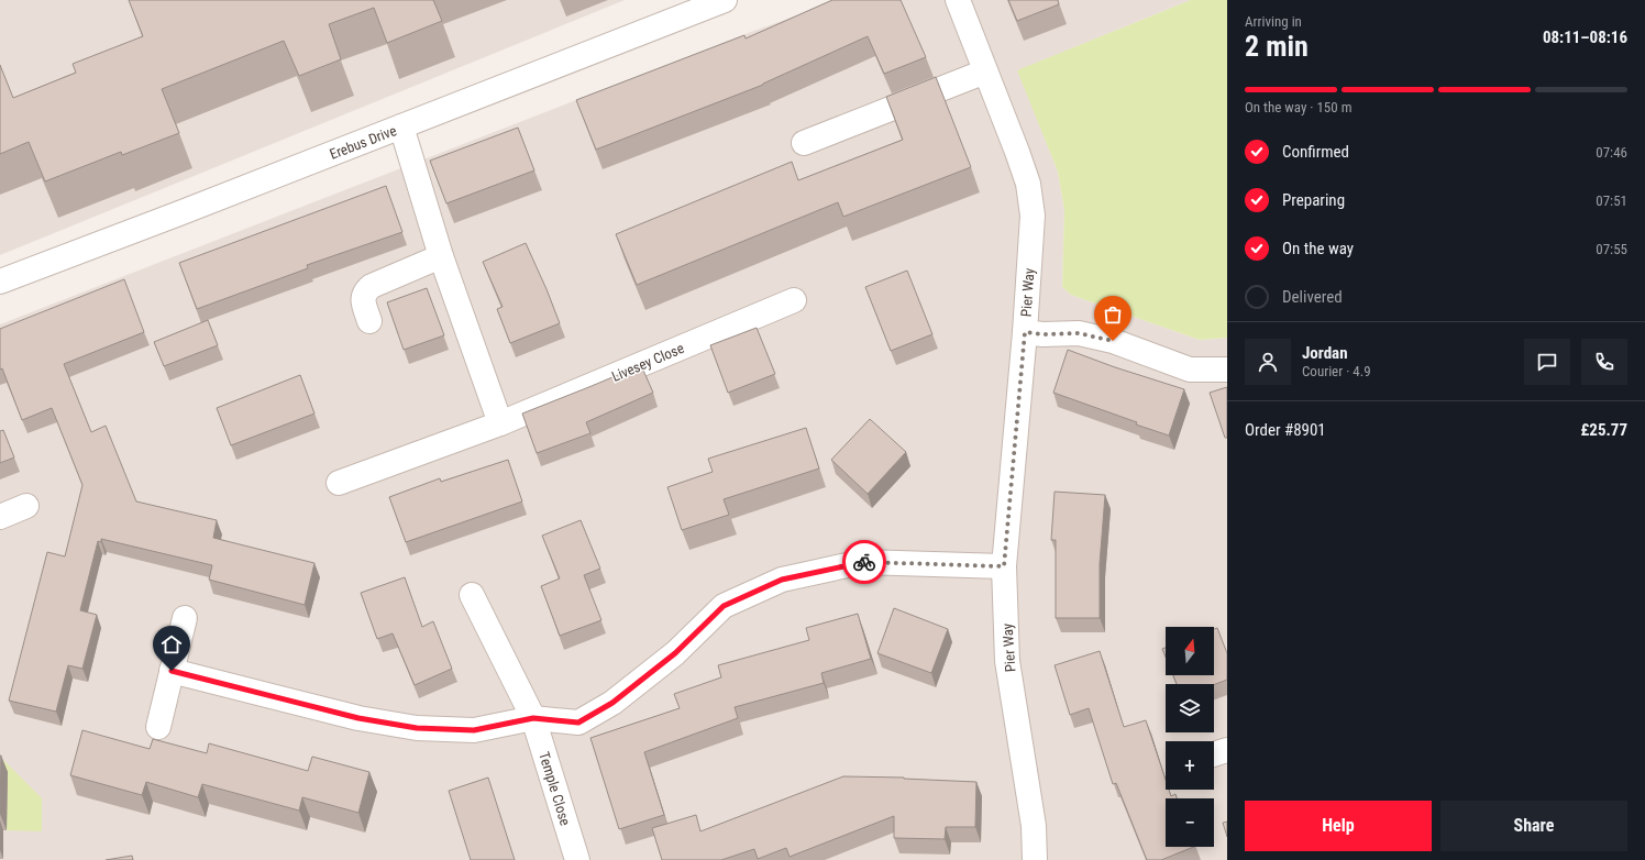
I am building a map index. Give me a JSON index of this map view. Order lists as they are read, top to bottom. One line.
{"streets":{"street":["Erebus Drive","Pier Way","Livesey Close","Temple Close"]},"north":"top","page":{"heading":["2 min","Arriving in","08:11–08:16"],"panel":["Jordan","Courier · 4.9","Order #8901","£25.77"],"bar":"On the way · 150 m","list":[["Confirmed","07:46"],["Preparing","07:51"],["On the way","07:55"],"Delivered"],"map_buttons":["+","−"],"buttons":["Help","Share"]}}
